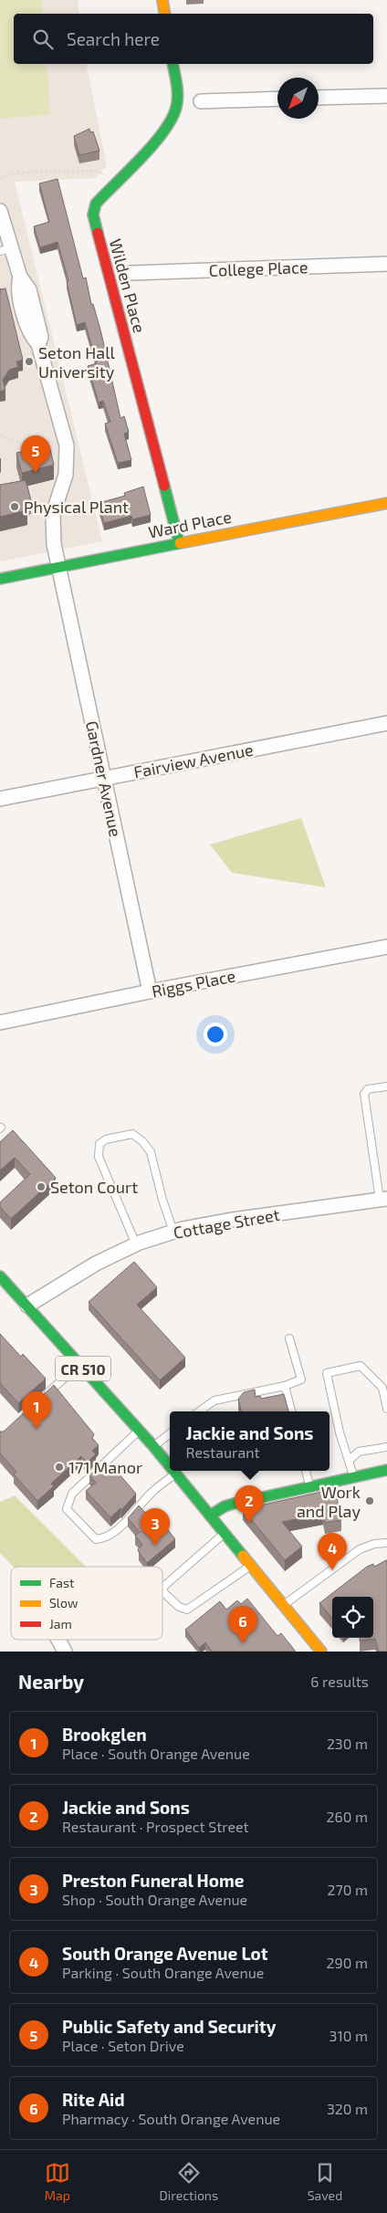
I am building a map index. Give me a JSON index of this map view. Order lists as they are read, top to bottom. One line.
{"streets":{"street":["College Place","Wilden Place","Ward Place","Fairview Avenue","Gardner Avenue","Riggs Place","Cottage Street","CR 510"]},"crossings":[["Wilden Place","Ward Place"],["Ward Place","Gardner Avenue"],["Fairview Avenue","Gardner Avenue"],["Gardner Avenue","Riggs Place"],["Cottage Street","CR 510"]],"places":["Seton Hall University","Physical Plant","Seton Court","171 Manor","Work and Play"],"legend":["Fast","Slow","Jam"],"north":"bottom left","page":{"search":"Search here","pins":["5","1","2","3","4","6"],"popup":["Jackie and Sons","Restaurant"],"heading":["Nearby","6 results"],"list":[{"mark":"1","name":"Brookglen","note":"Place · South Orange Avenue","value":"230 m"},{"mark":"2","name":"Jackie and Sons","note":"Restaurant · Prospect Street","value":"260 m"},{"mark":"3","name":"Preston Funeral Home","note":"Shop · South Orange Avenue","value":"270 m"},{"mark":"4","name":"South Orange Avenue Lot","note":"Parking · South Orange Avenue","value":"290 m"},{"mark":"5","name":"Public Safety and Security","note":"Place · Seton Drive","value":"310 m"},{"mark":"6","name":"Rite Aid","note":"Pharmacy · South Orange Avenue","value":"320 m"}],"nav":["Map","Directions","Saved"]}}
